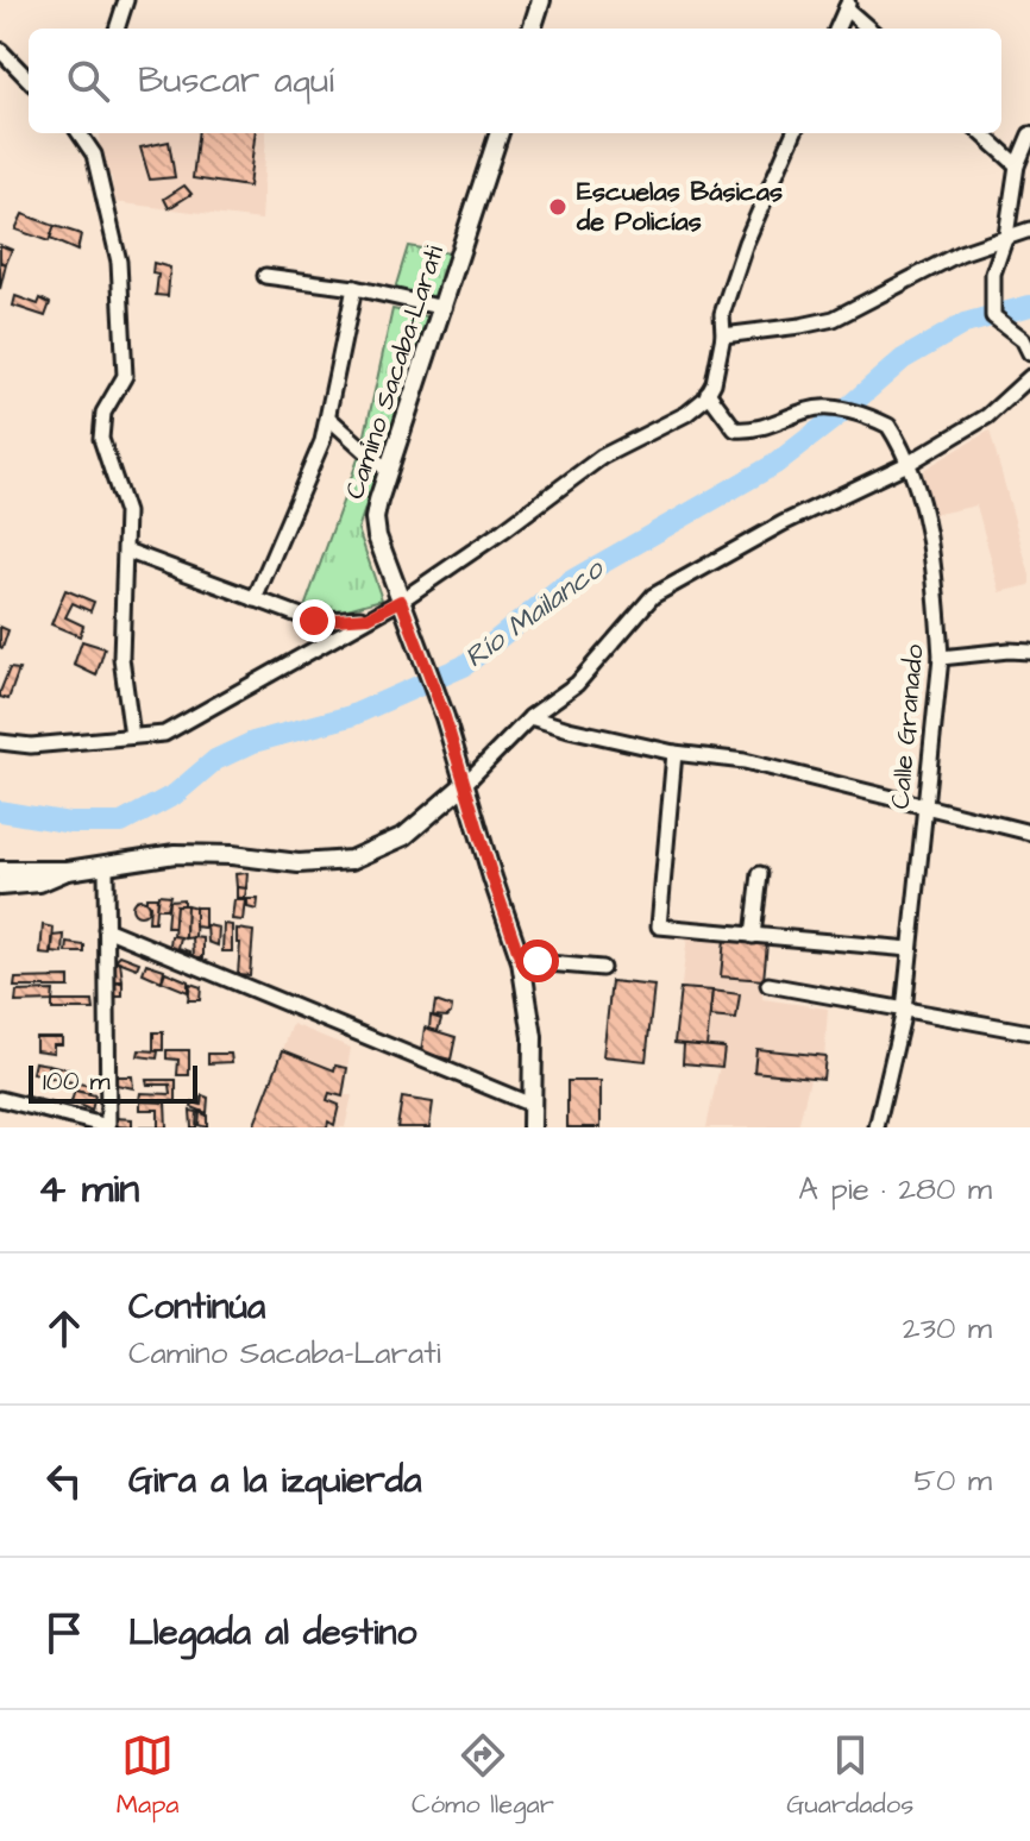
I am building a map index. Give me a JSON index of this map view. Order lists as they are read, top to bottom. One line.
{"streets":{"main road":["Camino Sacaba-Larati"],"street":["Calle Granado"]},"water":["Río Mailanco"],"places":["Escuelas Básicas de Policías"],"scale_bar":"100 m","page":{"search":"Buscar aquí","scale":"100 m","heading":["4 min","A pie · 280 m"],"list":[["Continúa","Camino Sacaba-Larati","230 m"],["Gira a la izquierda","50 m"],"Llegada al destino"],"nav":["Mapa","Cómo llegar","Guardados"]}}
